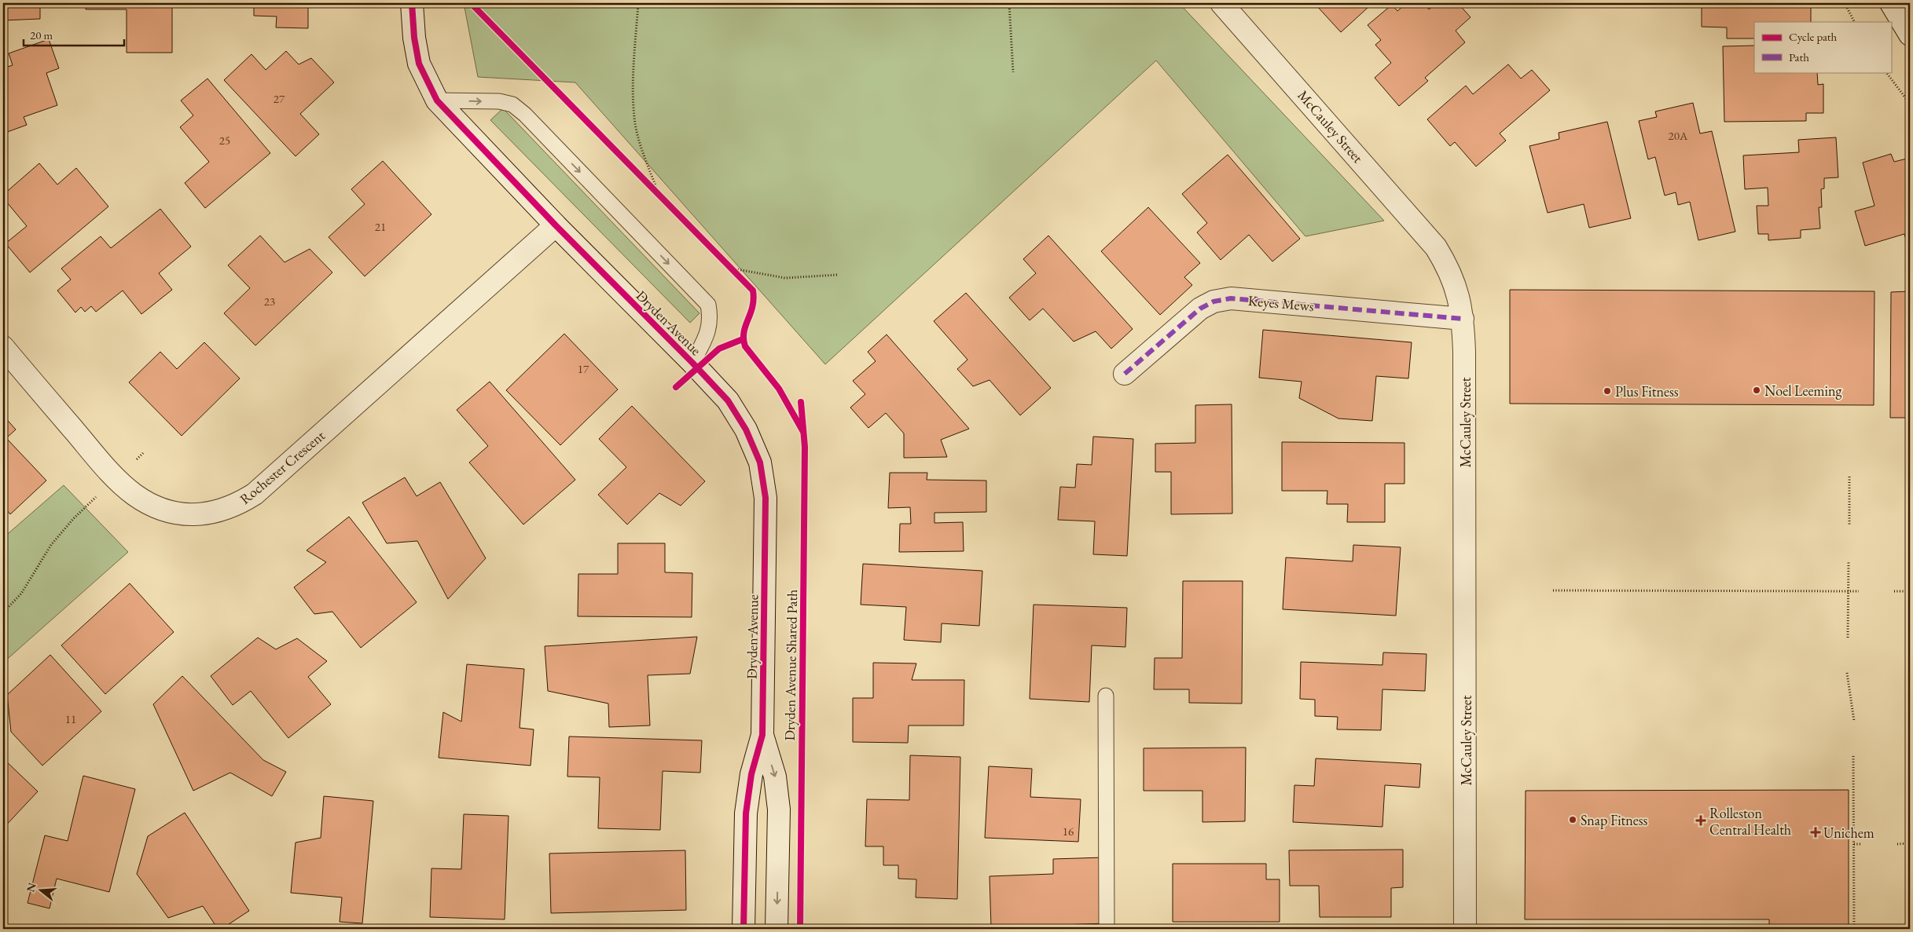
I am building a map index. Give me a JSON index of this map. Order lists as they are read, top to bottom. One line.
{"streets":{"street":["McCauley Street","Keyes Mews","Dryden Avenue","Rochester Crescent"],"cycle path":["Dryden Avenue Shared Path"]},"crossings":[["McCauley Street","Keyes Mews"],["Dryden Avenue","Rochester Crescent"]],"places":{"other":["Noel Leeming","Plus Fitness","Snap Fitness"],"health":["Rolleston Central Health","Unichem"]},"house_numbers":["27","20A","25","21","23","17","11","16"],"legend":["Cycle path","Path"],"scale_bar":"20 m","north":"left"}
